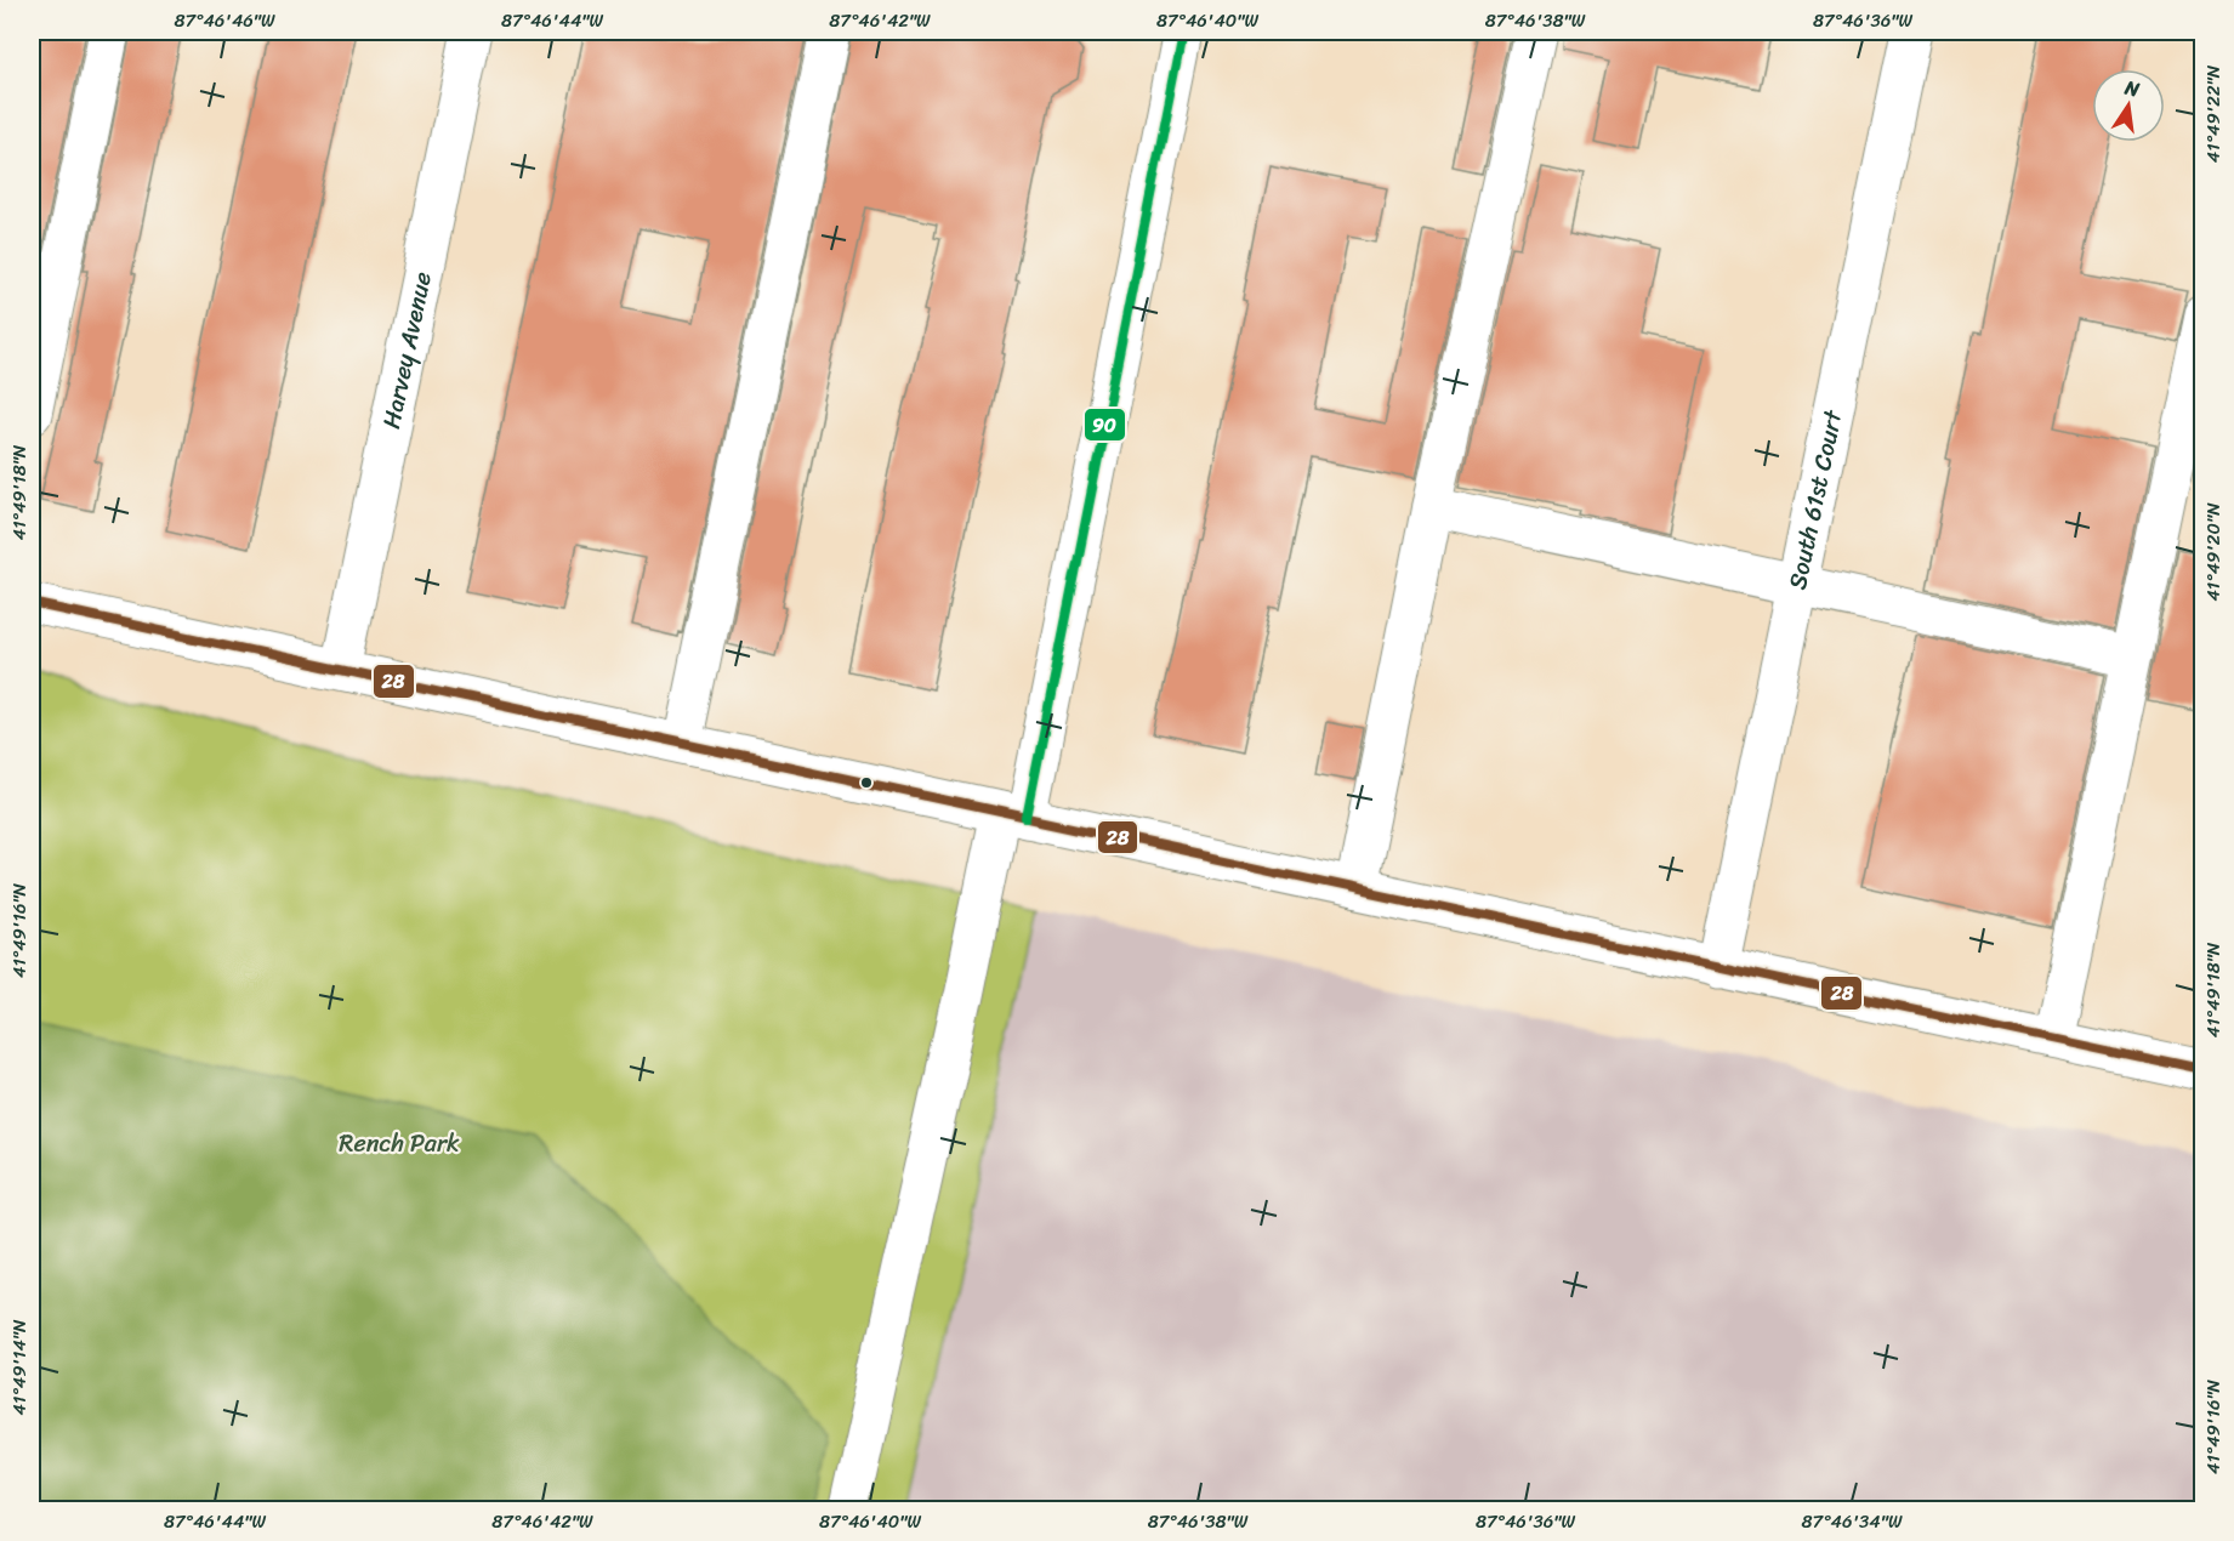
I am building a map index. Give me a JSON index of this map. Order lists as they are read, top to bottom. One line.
{"streets":{"street":["Harvey Avenue","South 61st Court"]},"parks":["Rench Park"],"lines":["transit line 90","transit line 28"],"north":"top","coordinates":["87°46'46\"W","87°46'44\"W","87°46'42\"W","87°46'40\"W","87°46'38\"W","87°46'36\"W","41°49'22\"N","41°49'18\"N","41°49'20\"N","41°49'16\"N","41°49'14\"N","87°46'34\"W"]}
